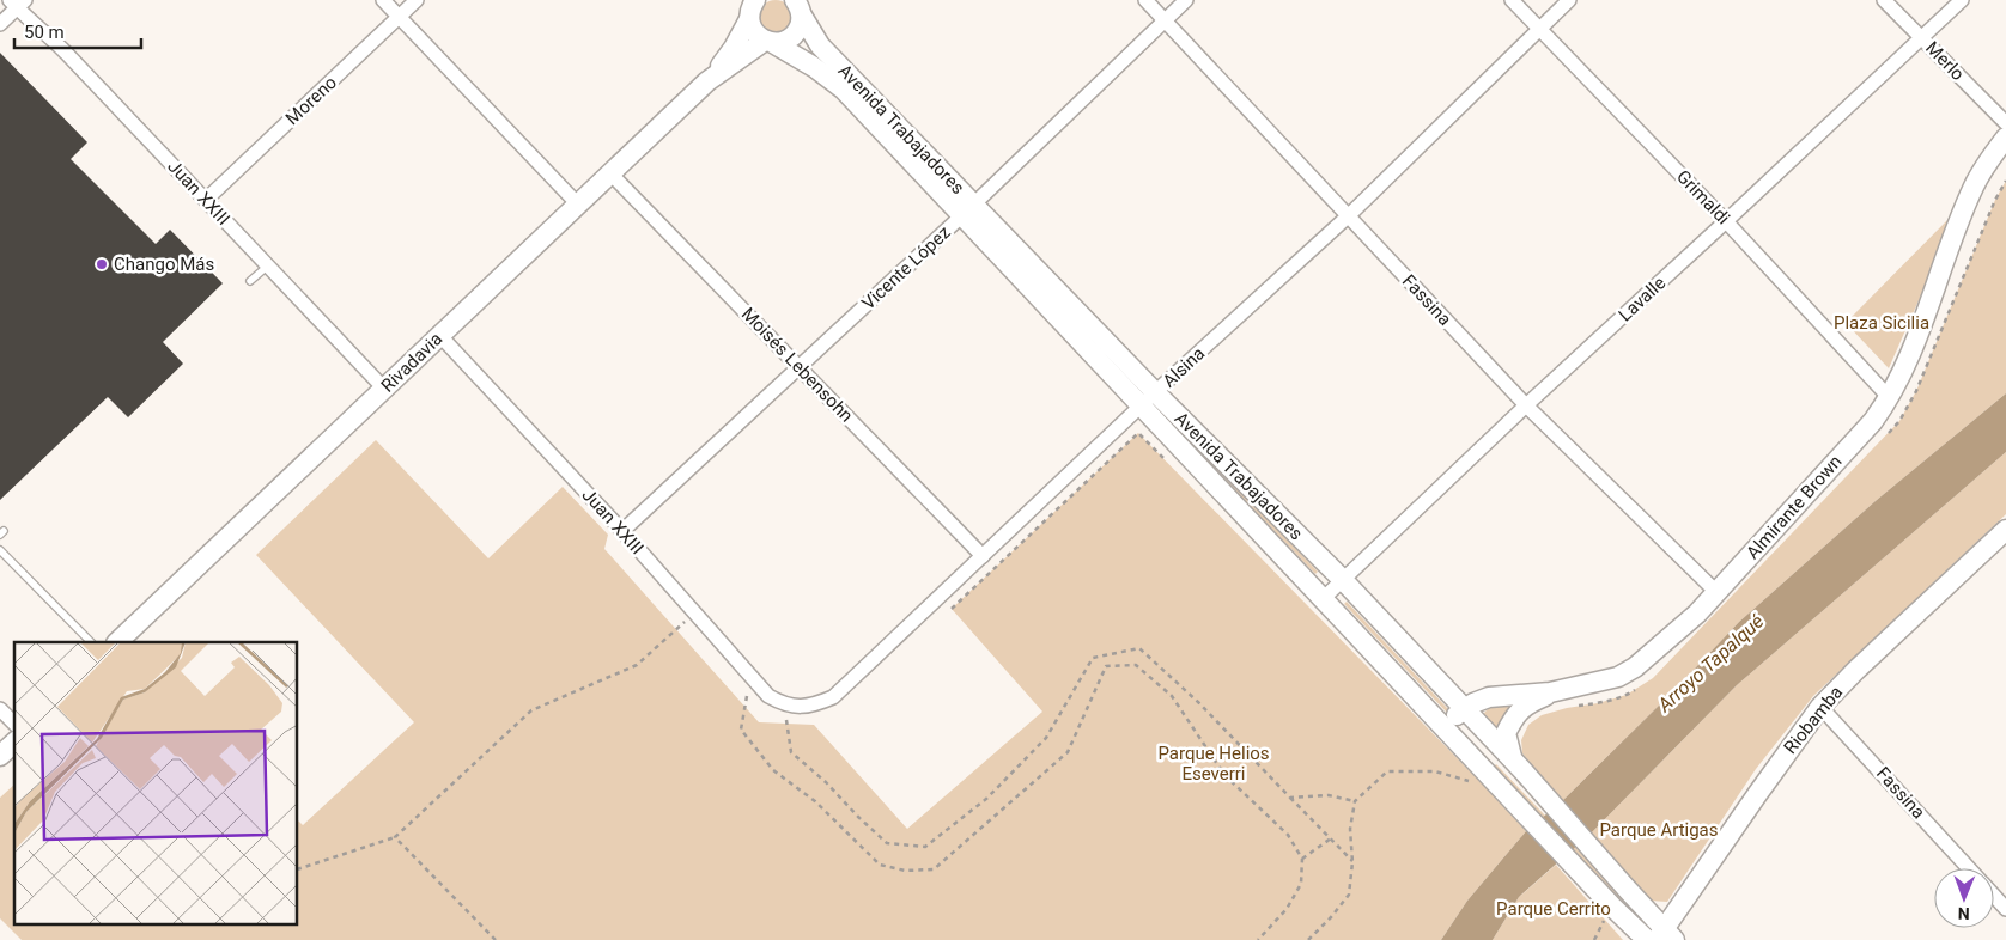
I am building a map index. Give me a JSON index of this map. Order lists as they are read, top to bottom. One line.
{"streets":{"main road":["Avenida Trabajadores","Rivadavia","Almirante Brown","Riobamba"],"street":["Merlo","Moreno","Juan XXIII","Grimaldi","Vicente López","Lavalle","Fassina","Moisés Lebensohn","Alsina"]},"crossings":[["Merlo","Lavalle"],["Moreno","Juan XXIII"],["Avenida Trabajadores","Vicente López"],["Avenida Trabajadores","Lavalle"],["Avenida Trabajadores","Rivadavia"],["Avenida Trabajadores","Alsina"],["Avenida Trabajadores","Almirante Brown"],["Avenida Trabajadores","Riobamba"],["Juan XXIII","Vicente López"],["Juan XXIII","Rivadavia"],["Juan XXIII","Alsina"],["Grimaldi","Lavalle"],["Grimaldi","Alsina"],["Grimaldi","Almirante Brown"],["Vicente López","Fassina"],["Vicente López","Moisés Lebensohn"],["Lavalle","Fassina"],["Fassina","Alsina"],["Fassina","Almirante Brown"],["Fassina","Riobamba"],["Rivadavia","Moisés Lebensohn"],["Moisés Lebensohn","Alsina"]],"water":["Arroyo Tapalqué"],"parks":["Plaza Sicilia","Parque Helios Eseverri","Parque Artigas","Parque Cerrito"],"places":["Chango Más"],"scale_bar":"50 m","north":"bottom"}
